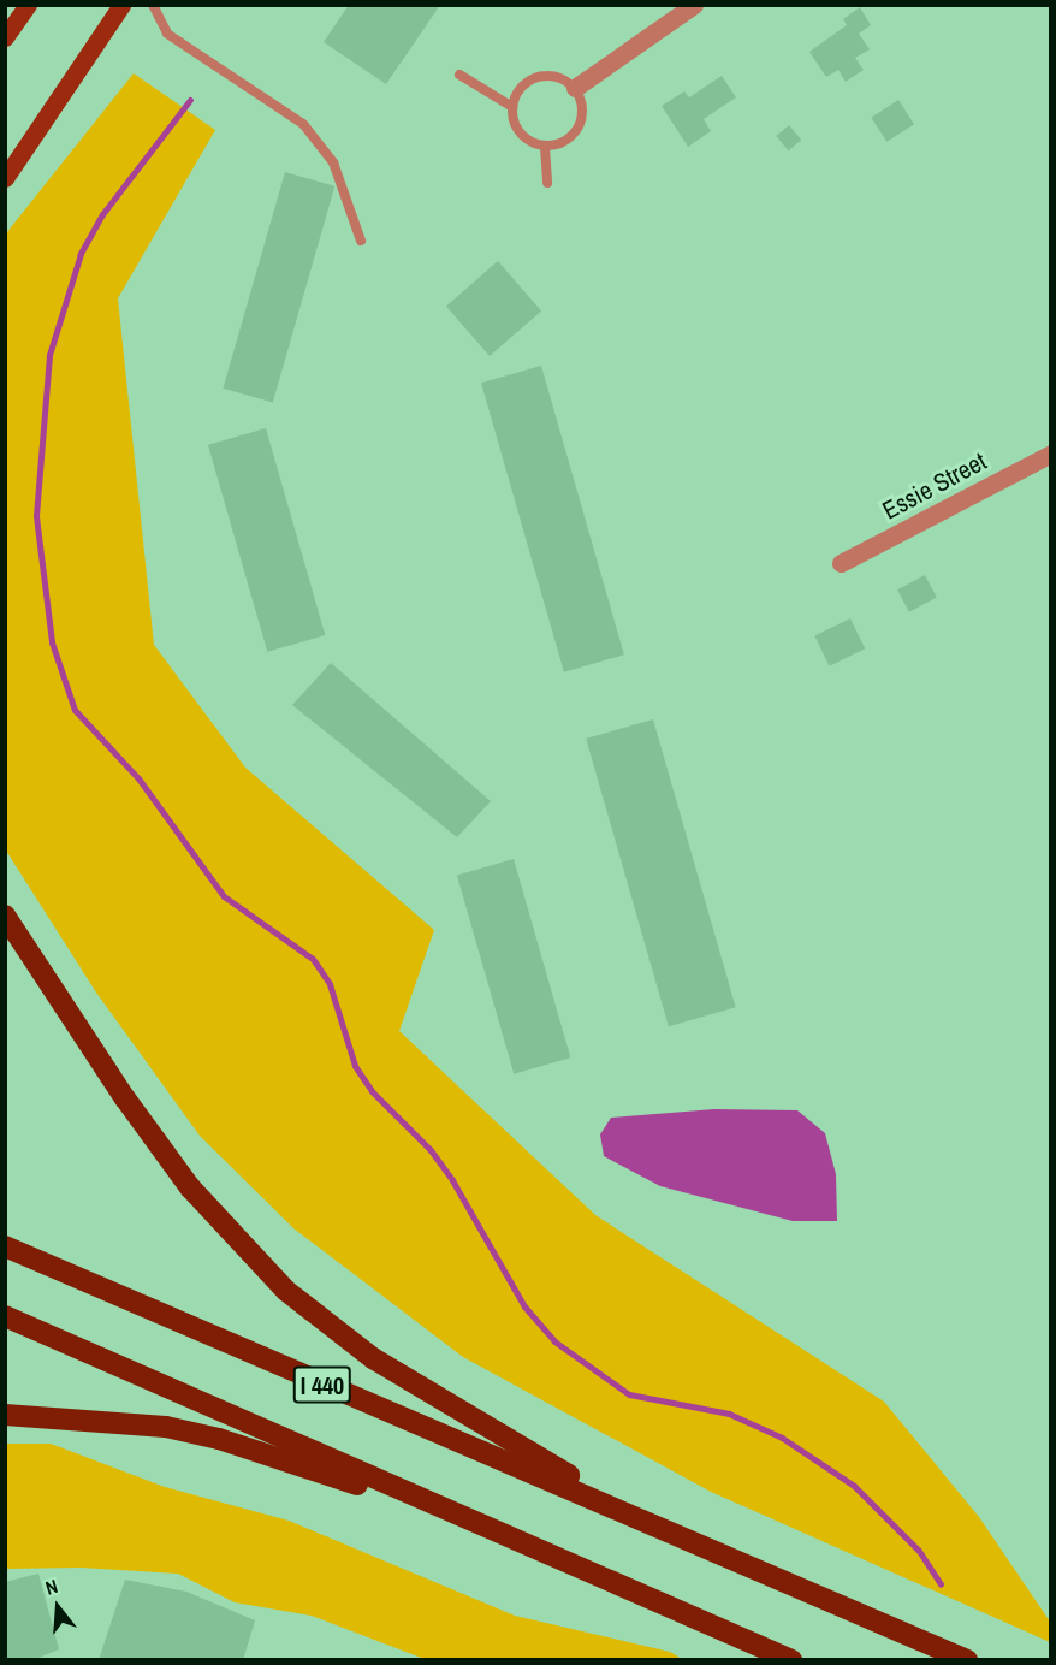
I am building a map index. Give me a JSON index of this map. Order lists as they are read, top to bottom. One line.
{"streets":{"highway":["I 440"],"street":["Essie Street"]},"north":"top"}
